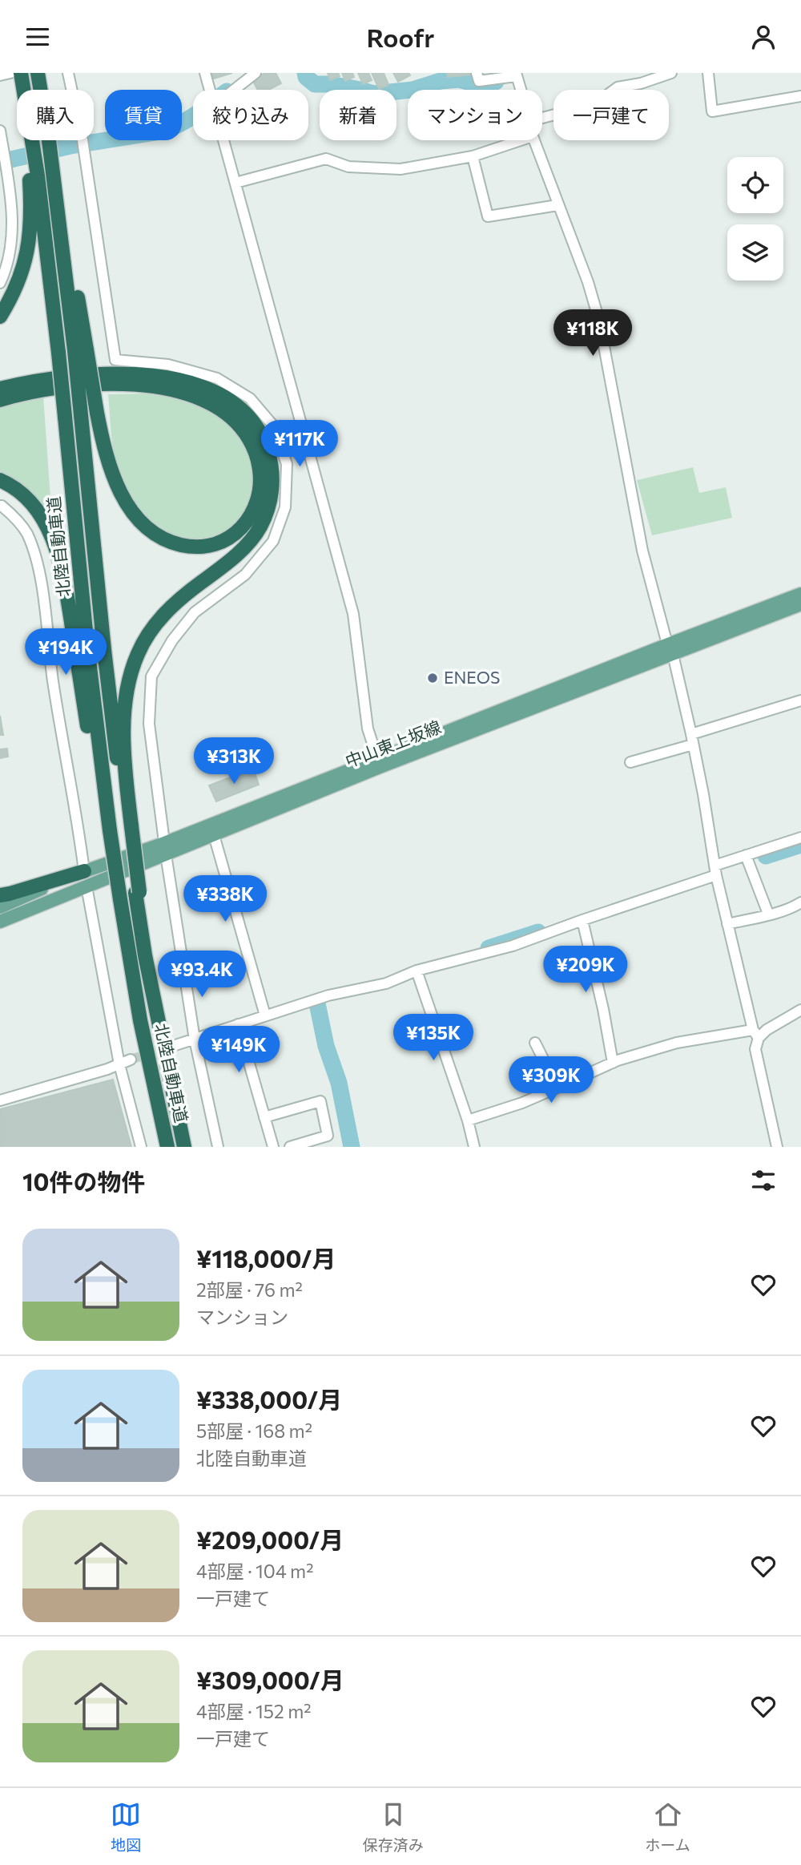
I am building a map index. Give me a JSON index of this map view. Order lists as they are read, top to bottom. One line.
{"streets":{"highway":["北陸自動車道"],"main road":["中山東上坂線"]},"places":["ENEOS"],"page":{"header":"Roofr","chip":["購入","賃貸","絞り込み","新着","マンション","一戸建て"],"price":["¥118K","¥117K","¥194K","¥313K","¥338K","¥209K","¥93.4K","¥135K","¥149K","¥309K"],"heading":"10件の物件","list":[{"name":"¥118,000/月","note":"2部屋 · 76 m² · マンション"},{"name":"¥338,000/月","note":"5部屋 · 168 m² · 北陸自動車道"},{"name":"¥209,000/月","note":"4部屋 · 104 m² · 一戸建て"},{"name":"¥309,000/月","note":"4部屋 · 152 m² · 一戸建て"}],"tabs":["地図","保存済み","ホーム"]}}
